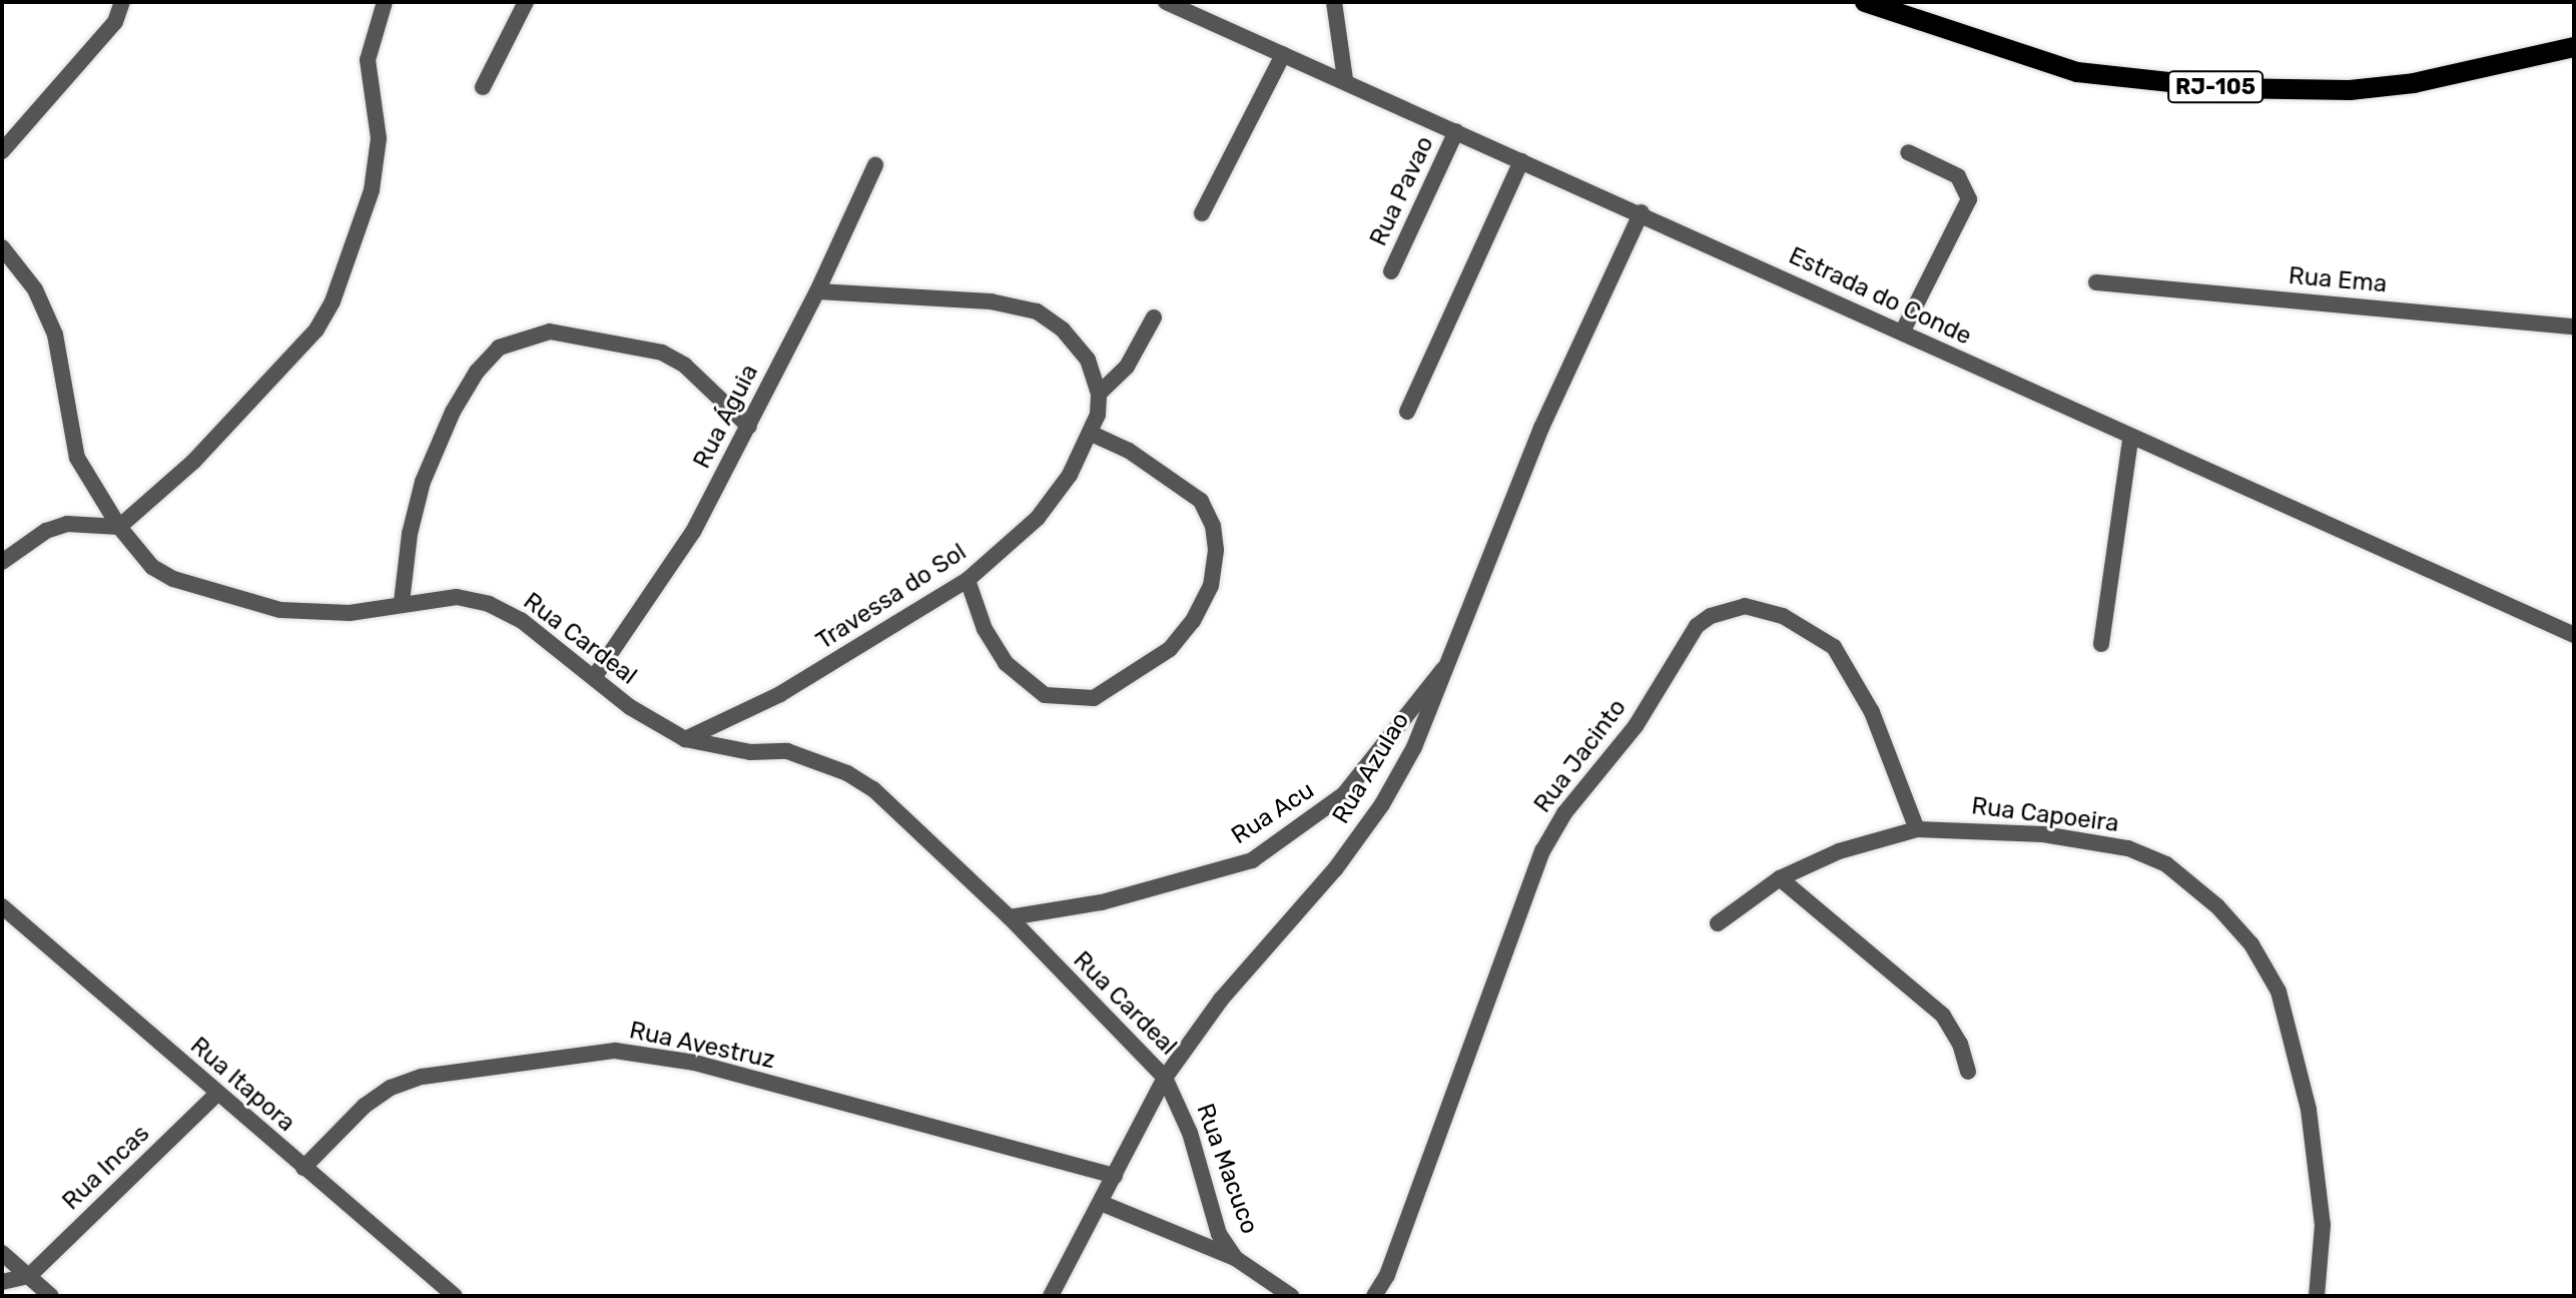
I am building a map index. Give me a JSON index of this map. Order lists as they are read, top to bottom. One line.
{"streets":{"main road":["RJ-105"],"street":["Rua Pavao","Rua Ema","Estrada do Conde","Rua Águia","Travessa do Sol","Rua Cardeal","Rua Jacinto","Rua Azulao","Rua Acu","Rua Capoeira","Rua Avestruz","Rua Itapora","Rua Incas","Rua Macuco"]},"crossings":[["Rua Pavao","Estrada do Conde"],["Estrada do Conde","Rua Azulao"],["Rua Águia","Rua Cardeal"],["Travessa do Sol","Rua Cardeal"],["Rua Cardeal","Rua Azulao"],["Rua Cardeal","Rua Acu"],["Rua Cardeal","Rua Macuco"],["Rua Jacinto","Rua Capoeira"],["Rua Azulao","Rua Acu"],["Rua Azulao","Rua Avestruz"],["Rua Azulao","Rua Macuco"],["Rua Avestruz","Rua Itapora"],["Rua Itapora","Rua Incas"]]}
